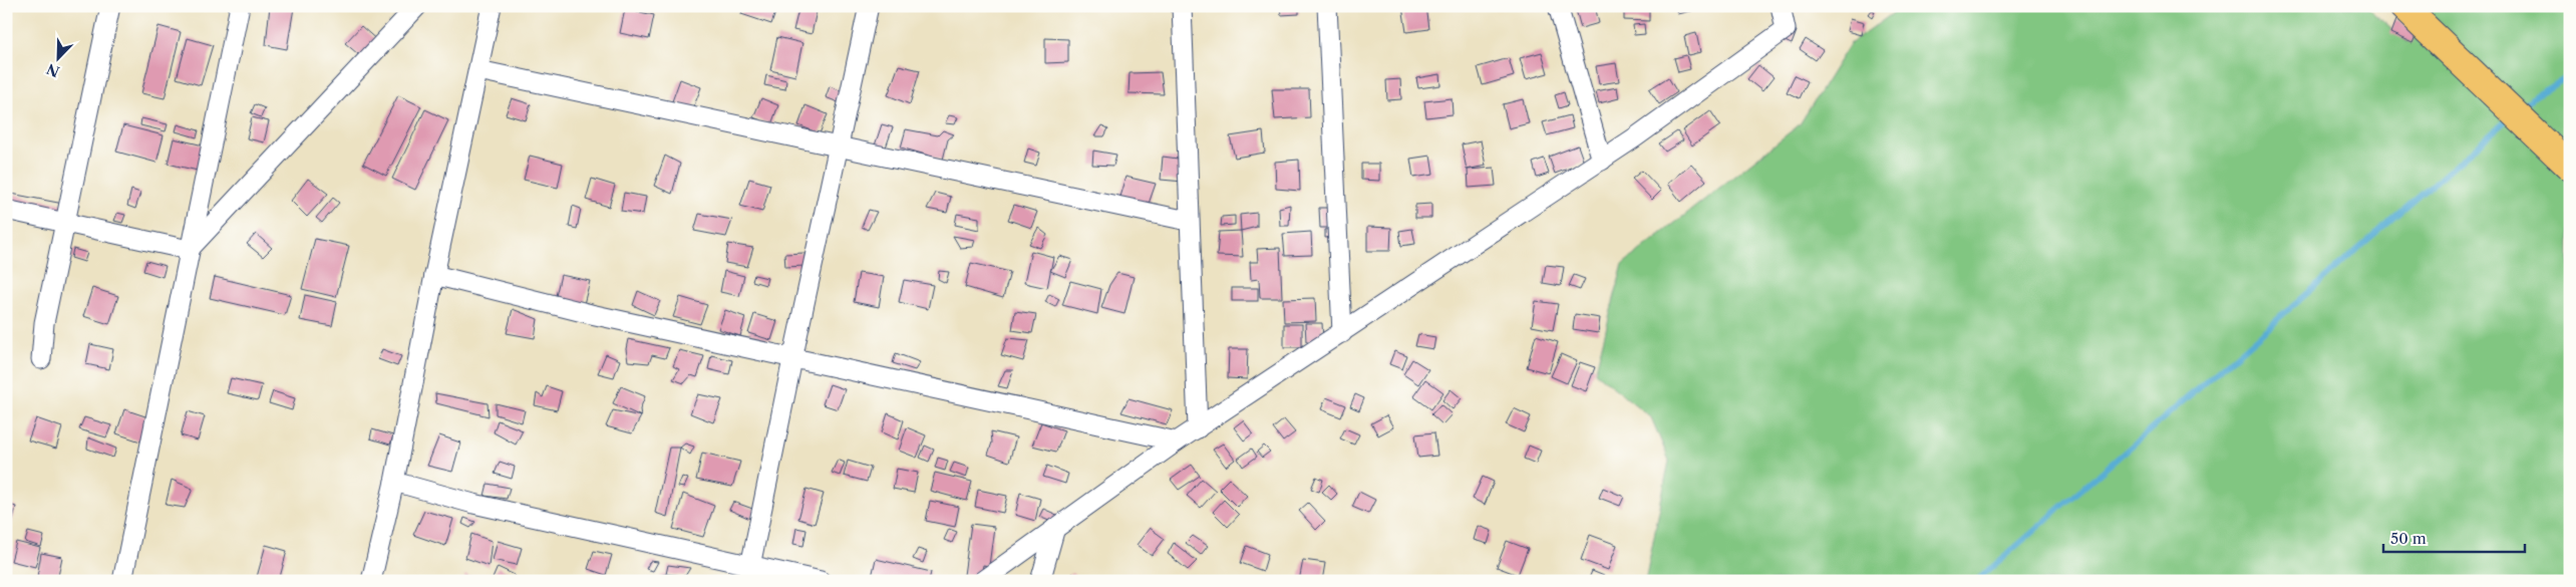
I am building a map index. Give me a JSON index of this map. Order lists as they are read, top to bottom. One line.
{"scale_bar":"50 m","north":"bottom left"}
